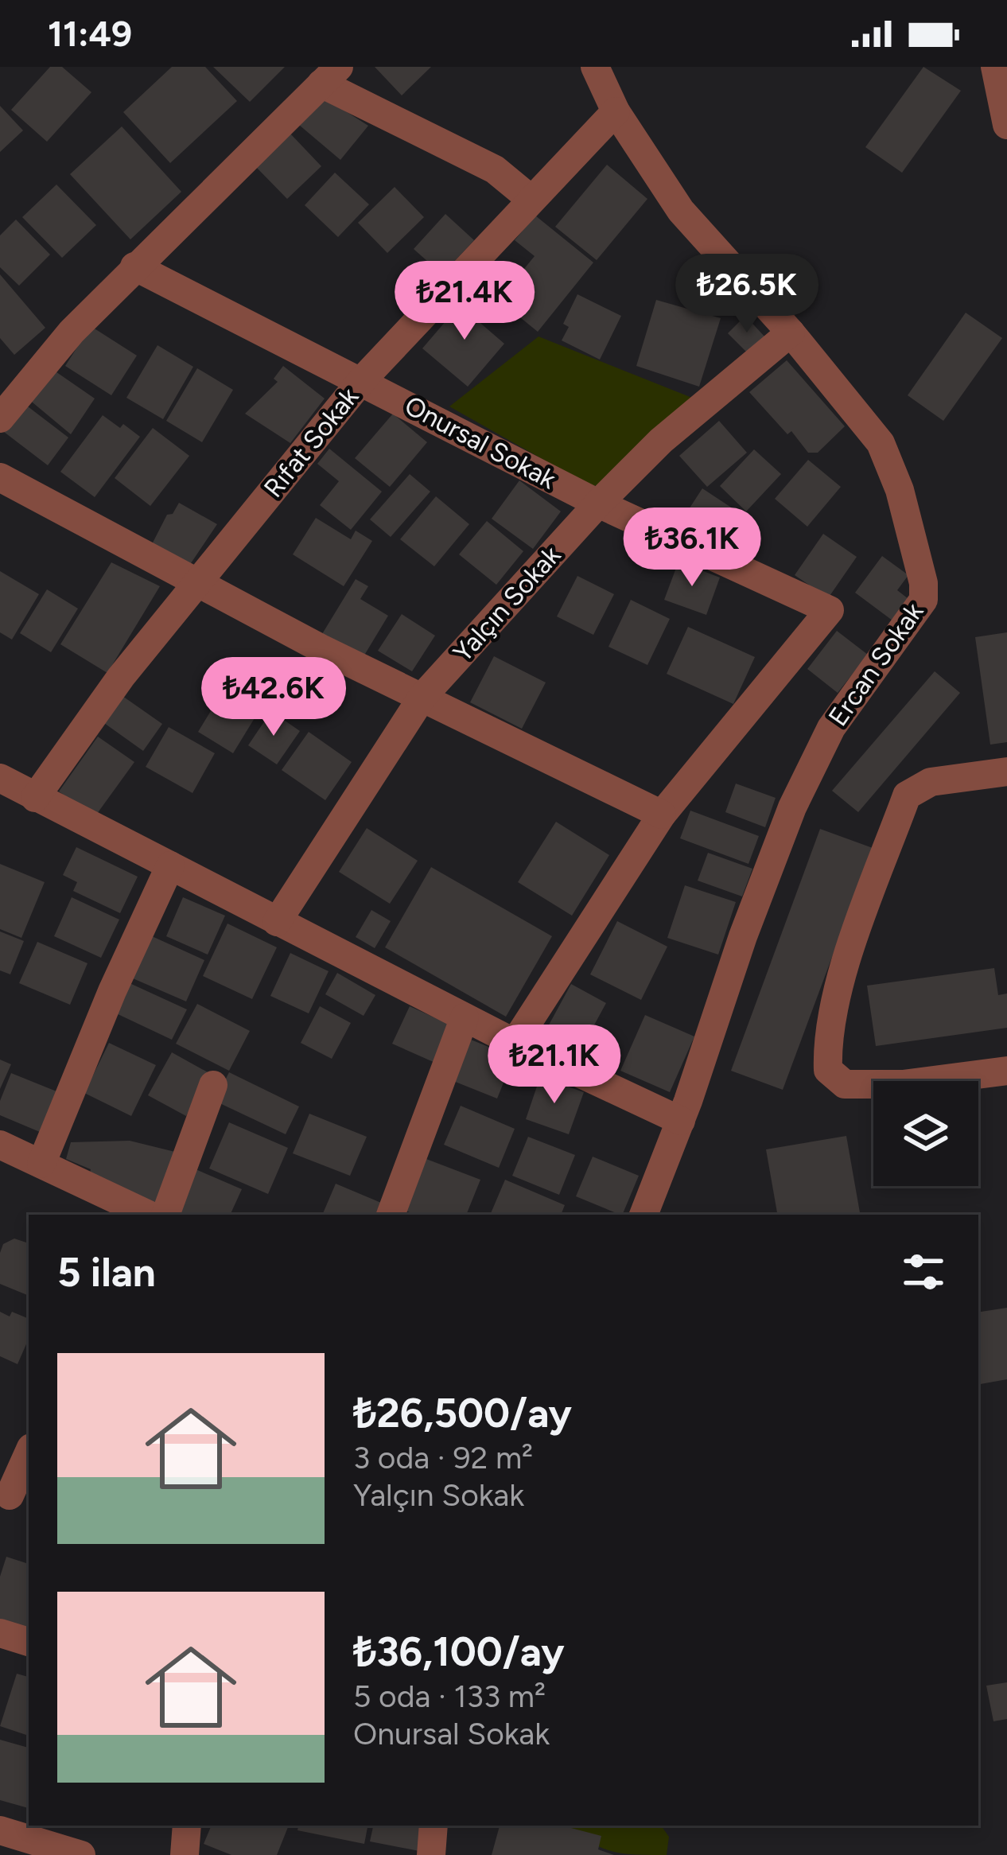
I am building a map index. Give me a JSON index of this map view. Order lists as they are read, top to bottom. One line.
{"streets":{"street":["Rıfat Sokak","Onursal Sokak","Yalçın Sokak","Ercan Sokak"]},"crossings":[["Rıfat Sokak","Onursal Sokak"],["Rıfat Sokak","Ercan Sokak"],["Onursal Sokak","Yalçın Sokak"],["Yalçın Sokak","Ercan Sokak"]],"page":{"status":"11:49","price":["₺26.5K","₺21.4K","₺36.1K","₺42.6K","₺21.1K"],"heading":"5 ilan","list":[{"name":"₺26,500/ay","note":"3 oda · 92 m² · Yalçın Sokak"},{"name":"₺36,100/ay","note":"5 oda · 133 m² · Onursal Sokak"}]}}
